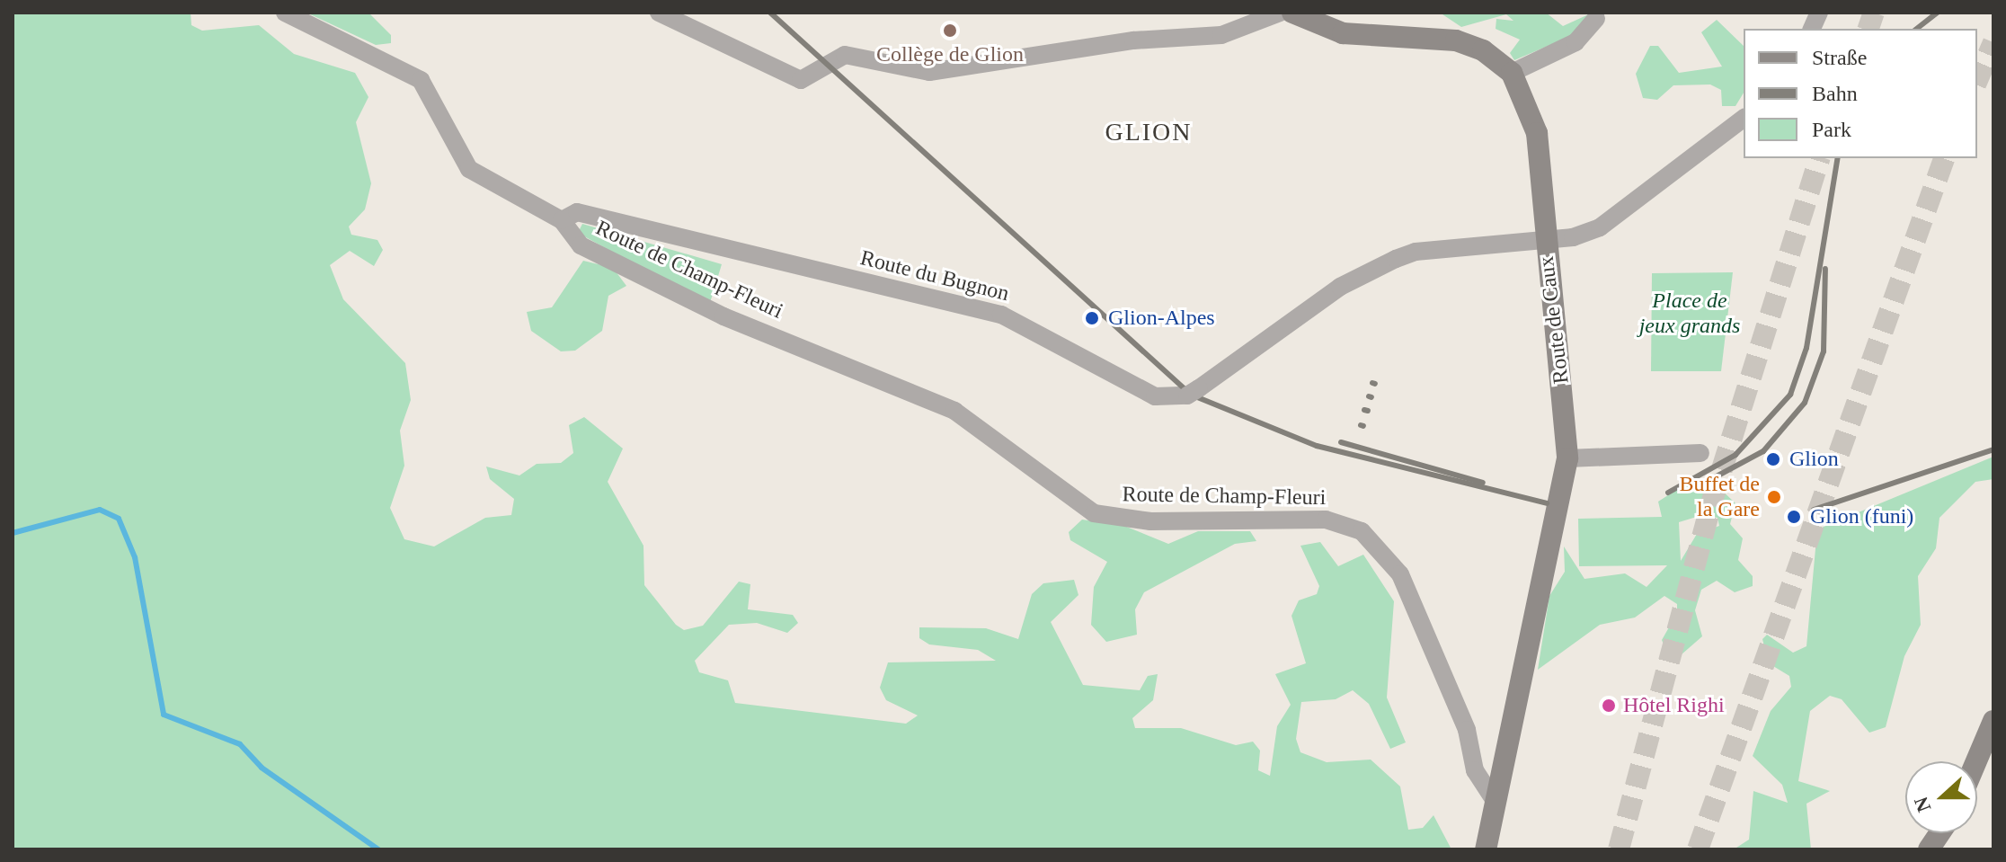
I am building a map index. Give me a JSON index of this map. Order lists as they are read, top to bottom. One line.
{"streets":{"street":["Route de Champ-Fleuri","Route du Bugnon","Route de Caux"]},"crossings":[["Route de Champ-Fleuri","Route du Bugnon"],["Route de Champ-Fleuri","Route de Caux"],["Route du Bugnon","Route de Caux"]],"districts":["GLION"],"parks":["Place de jeux grands"],"places":["Collège de Glion","Glion-Alpes","Glion","Buffet de la Gare","Glion (funi)","Hôtel Righi"],"legend":["Straße","Bahn","Park"],"north":"left"}
